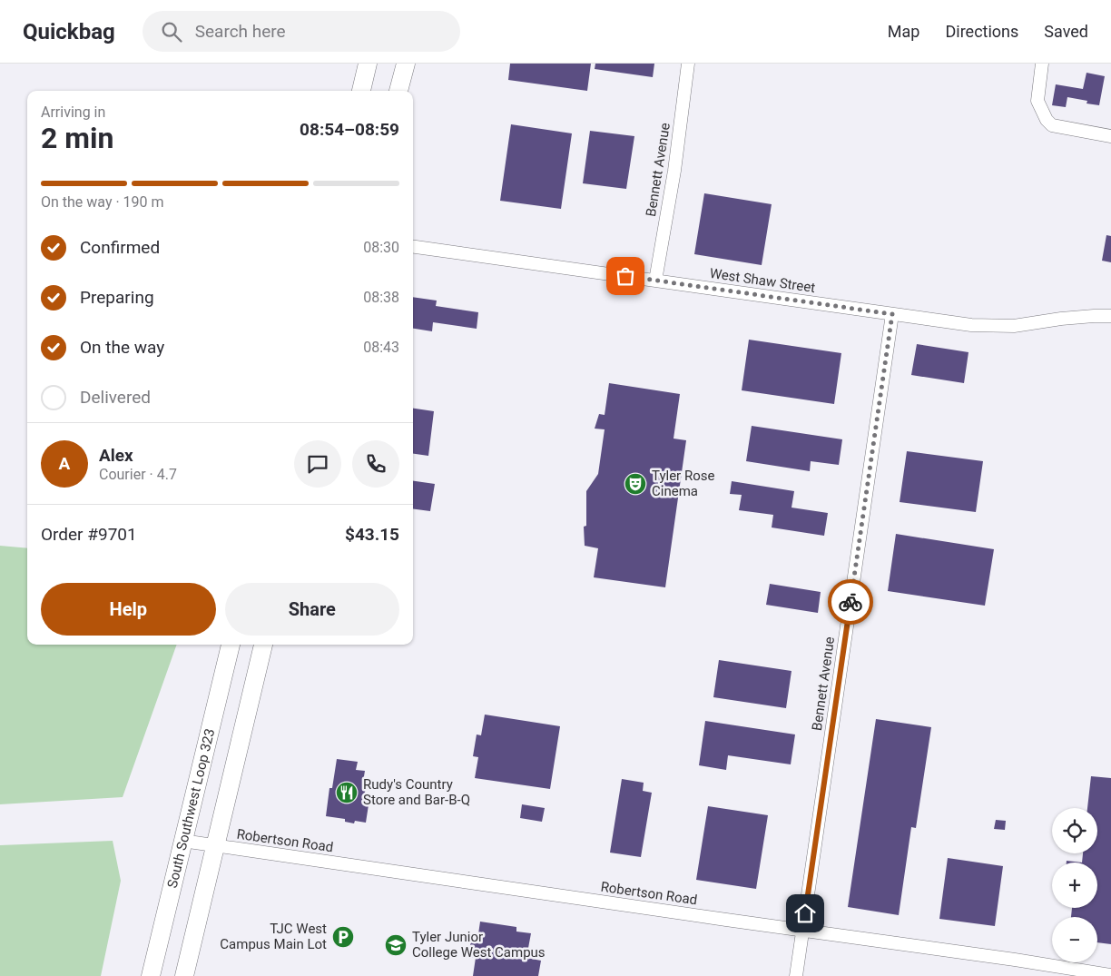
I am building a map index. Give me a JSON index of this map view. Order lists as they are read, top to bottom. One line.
{"streets":{"highway":["South Southwest Loop 323"],"street":["Bennett Avenue","West Shaw Street","Robertson Road"]},"crossings":[["Bennett Avenue","West Shaw Street"],["Bennett Avenue","Robertson Road"],["South Southwest Loop 323","Robertson Road"]],"places":{"theatre":["Tyler Rose Cinema"],"restaurant":["Rudy's Country Store and Bar-B-Q"],"parking":["TJC West Campus Main Lot"],"school or university":["Tyler Junior College West Campus"]},"page":{"header":"Quickbag","search":"Search here","nav":["Map","Directions","Saved"],"heading":["2 min","Arriving in","08:54–08:59"],"panel":["Alex","Courier · 4.7","Order #9701","$43.15"],"bar":"On the way · 190 m","list":[["Confirmed","08:30"],["Preparing","08:38"],["On the way","08:43"],"Delivered"],"round":"A","buttons":["Help","Share"],"map_buttons":["+","−"]}}
